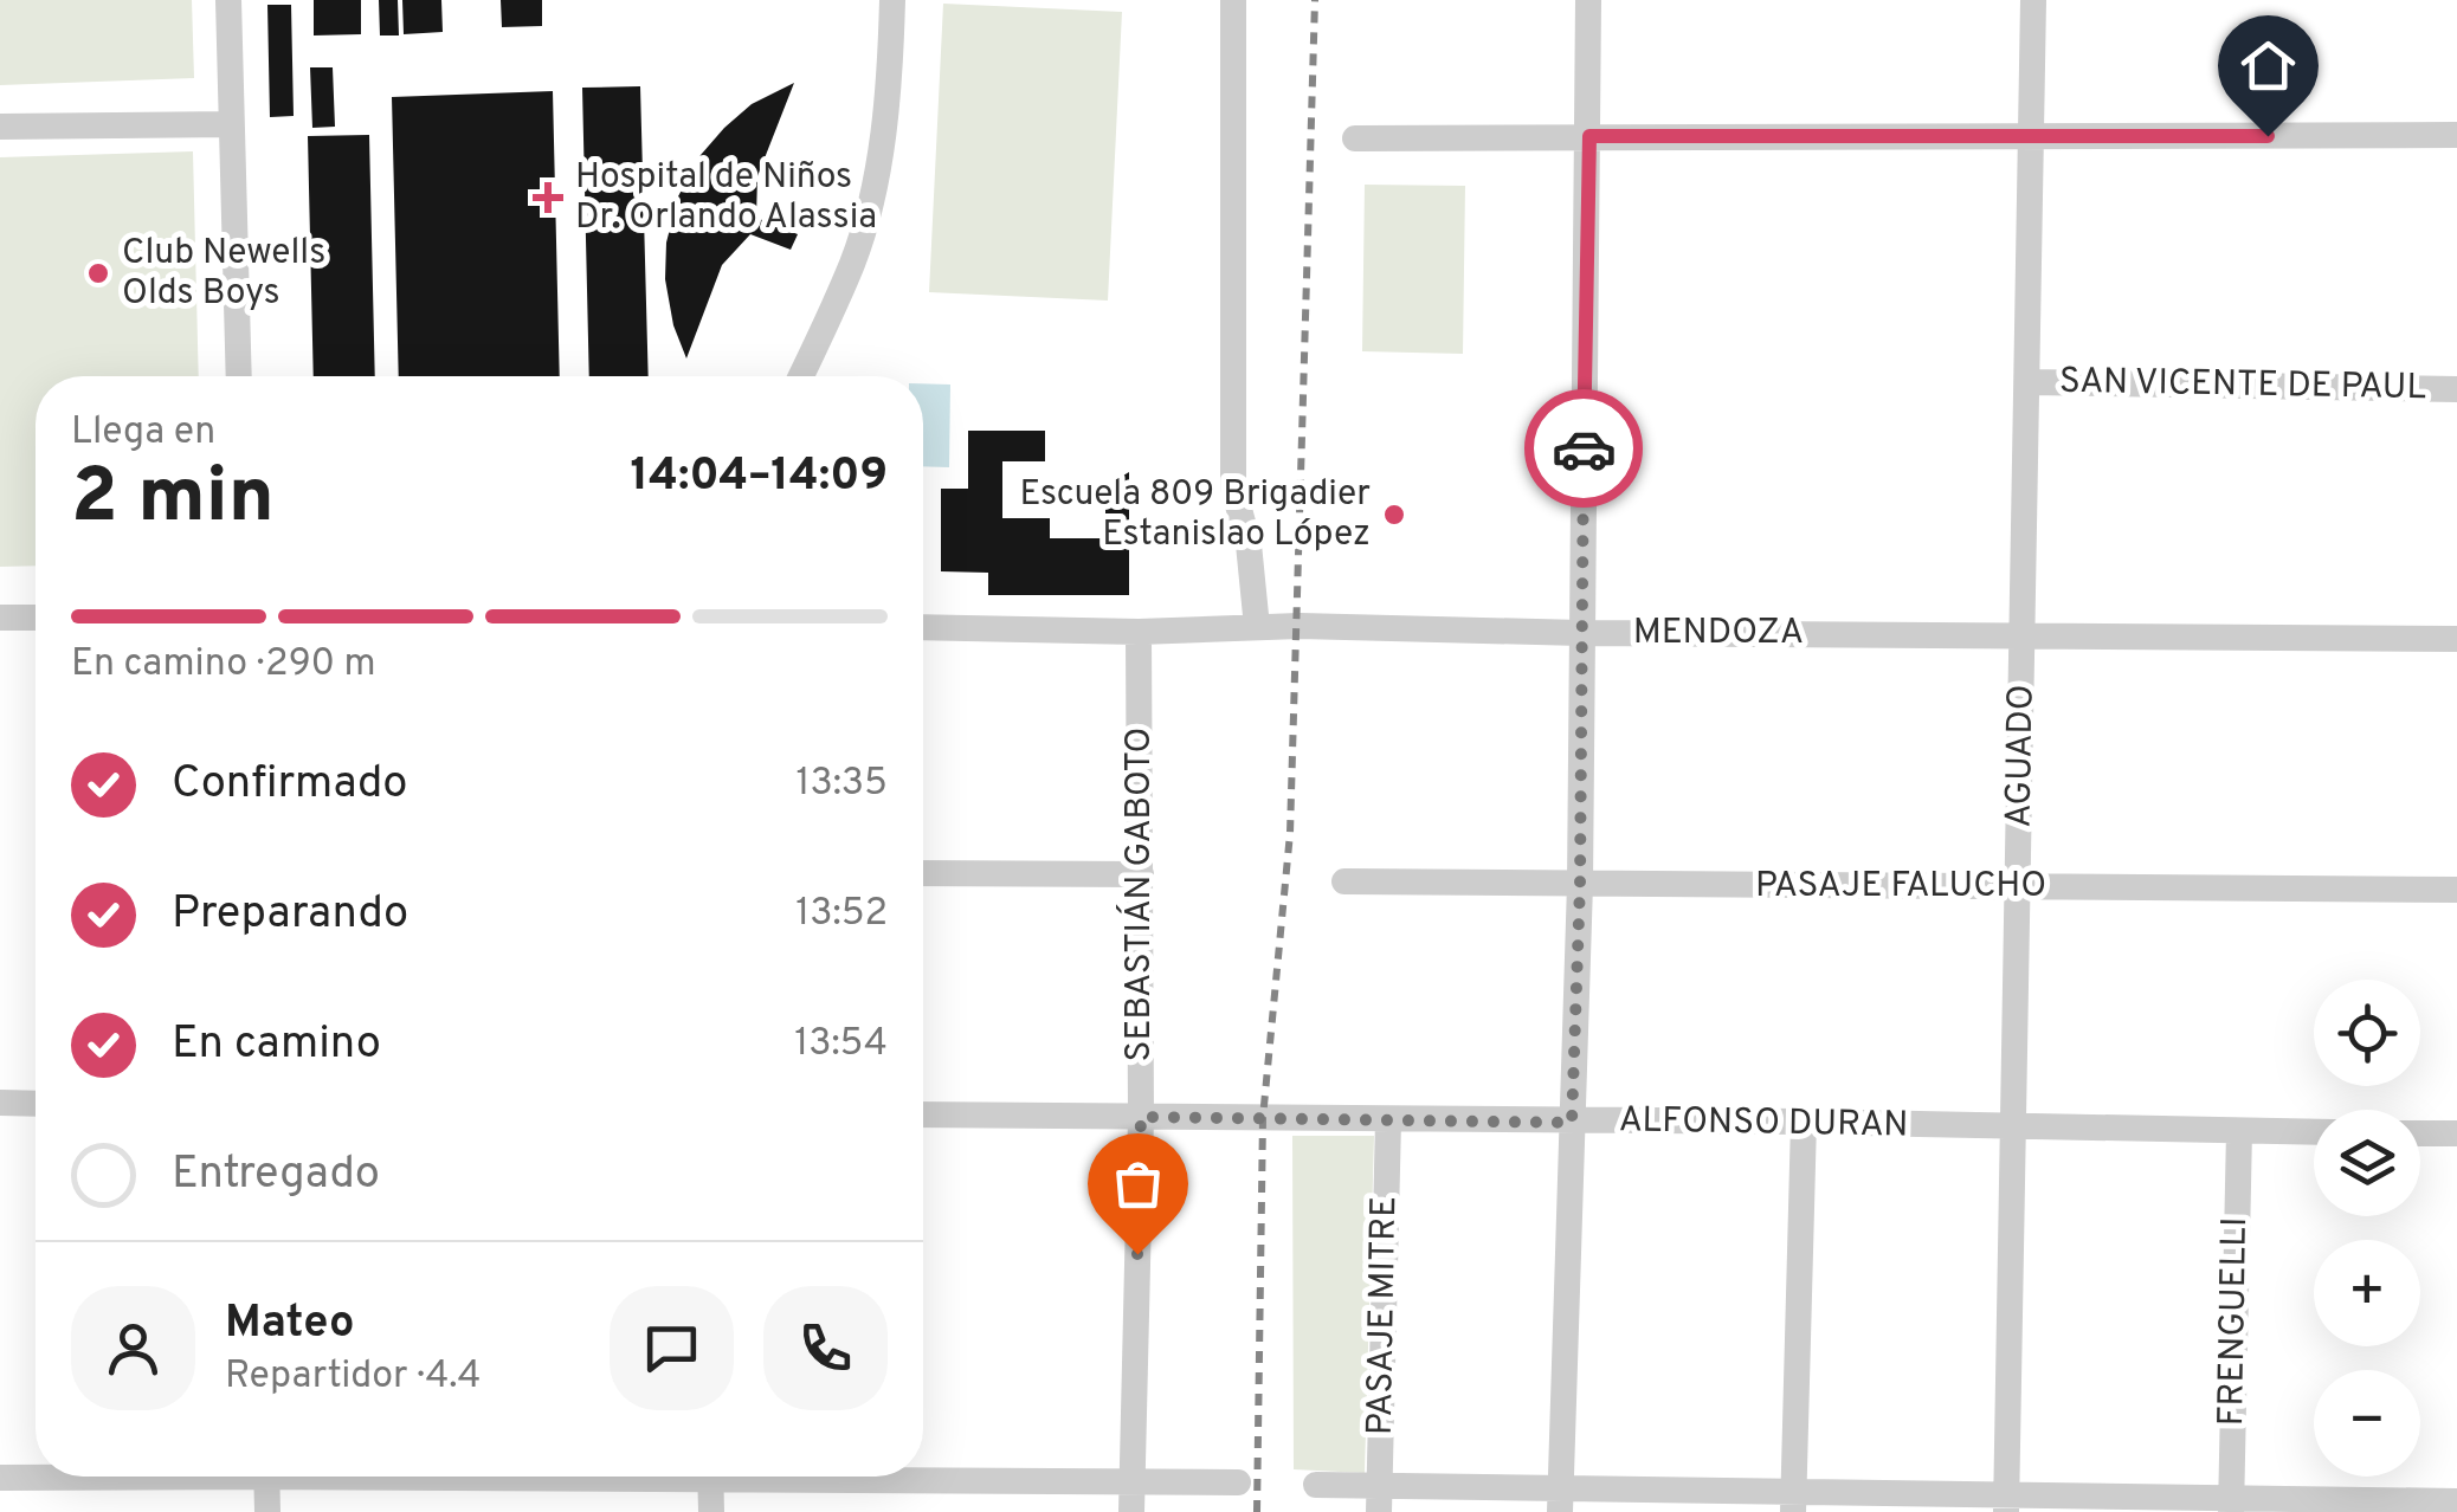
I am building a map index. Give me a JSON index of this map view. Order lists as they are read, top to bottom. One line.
{"streets":{"street":["SAN VICENTE DE PAUL","MENDOZA","AGUADO","PASAJE FALUCHO","SEBASTIÁN GABOTO","ALFONSO DURAN","PASAJE MITRE","FRENGUELLI"]},"crossings":[["SAN VICENTE DE PAUL","AGUADO"],["MENDOZA","AGUADO"],["MENDOZA","SEBASTIÁN GABOTO"],["AGUADO","PASAJE FALUCHO"],["AGUADO","ALFONSO DURAN"],["SEBASTIÁN GABOTO","ALFONSO DURAN"],["ALFONSO DURAN","PASAJE MITRE"],["ALFONSO DURAN","FRENGUELLI"]],"places":{"health":["Hospital de Niños Dr. Orlando Alassia"],"other":["Club Newells Olds Boys","Escuela 809 Brigadier Estanislao López"]},"page":{"heading":["2 min","Llega en","14:04–14:09"],"panel":["Mateo","Repartidor · 4.4"],"bar":"En camino · 290 m","list":[["Confirmado","13:35"],["Preparando","13:52"],["En camino","13:54"],"Entregado"],"map_buttons":["+","−"]}}
